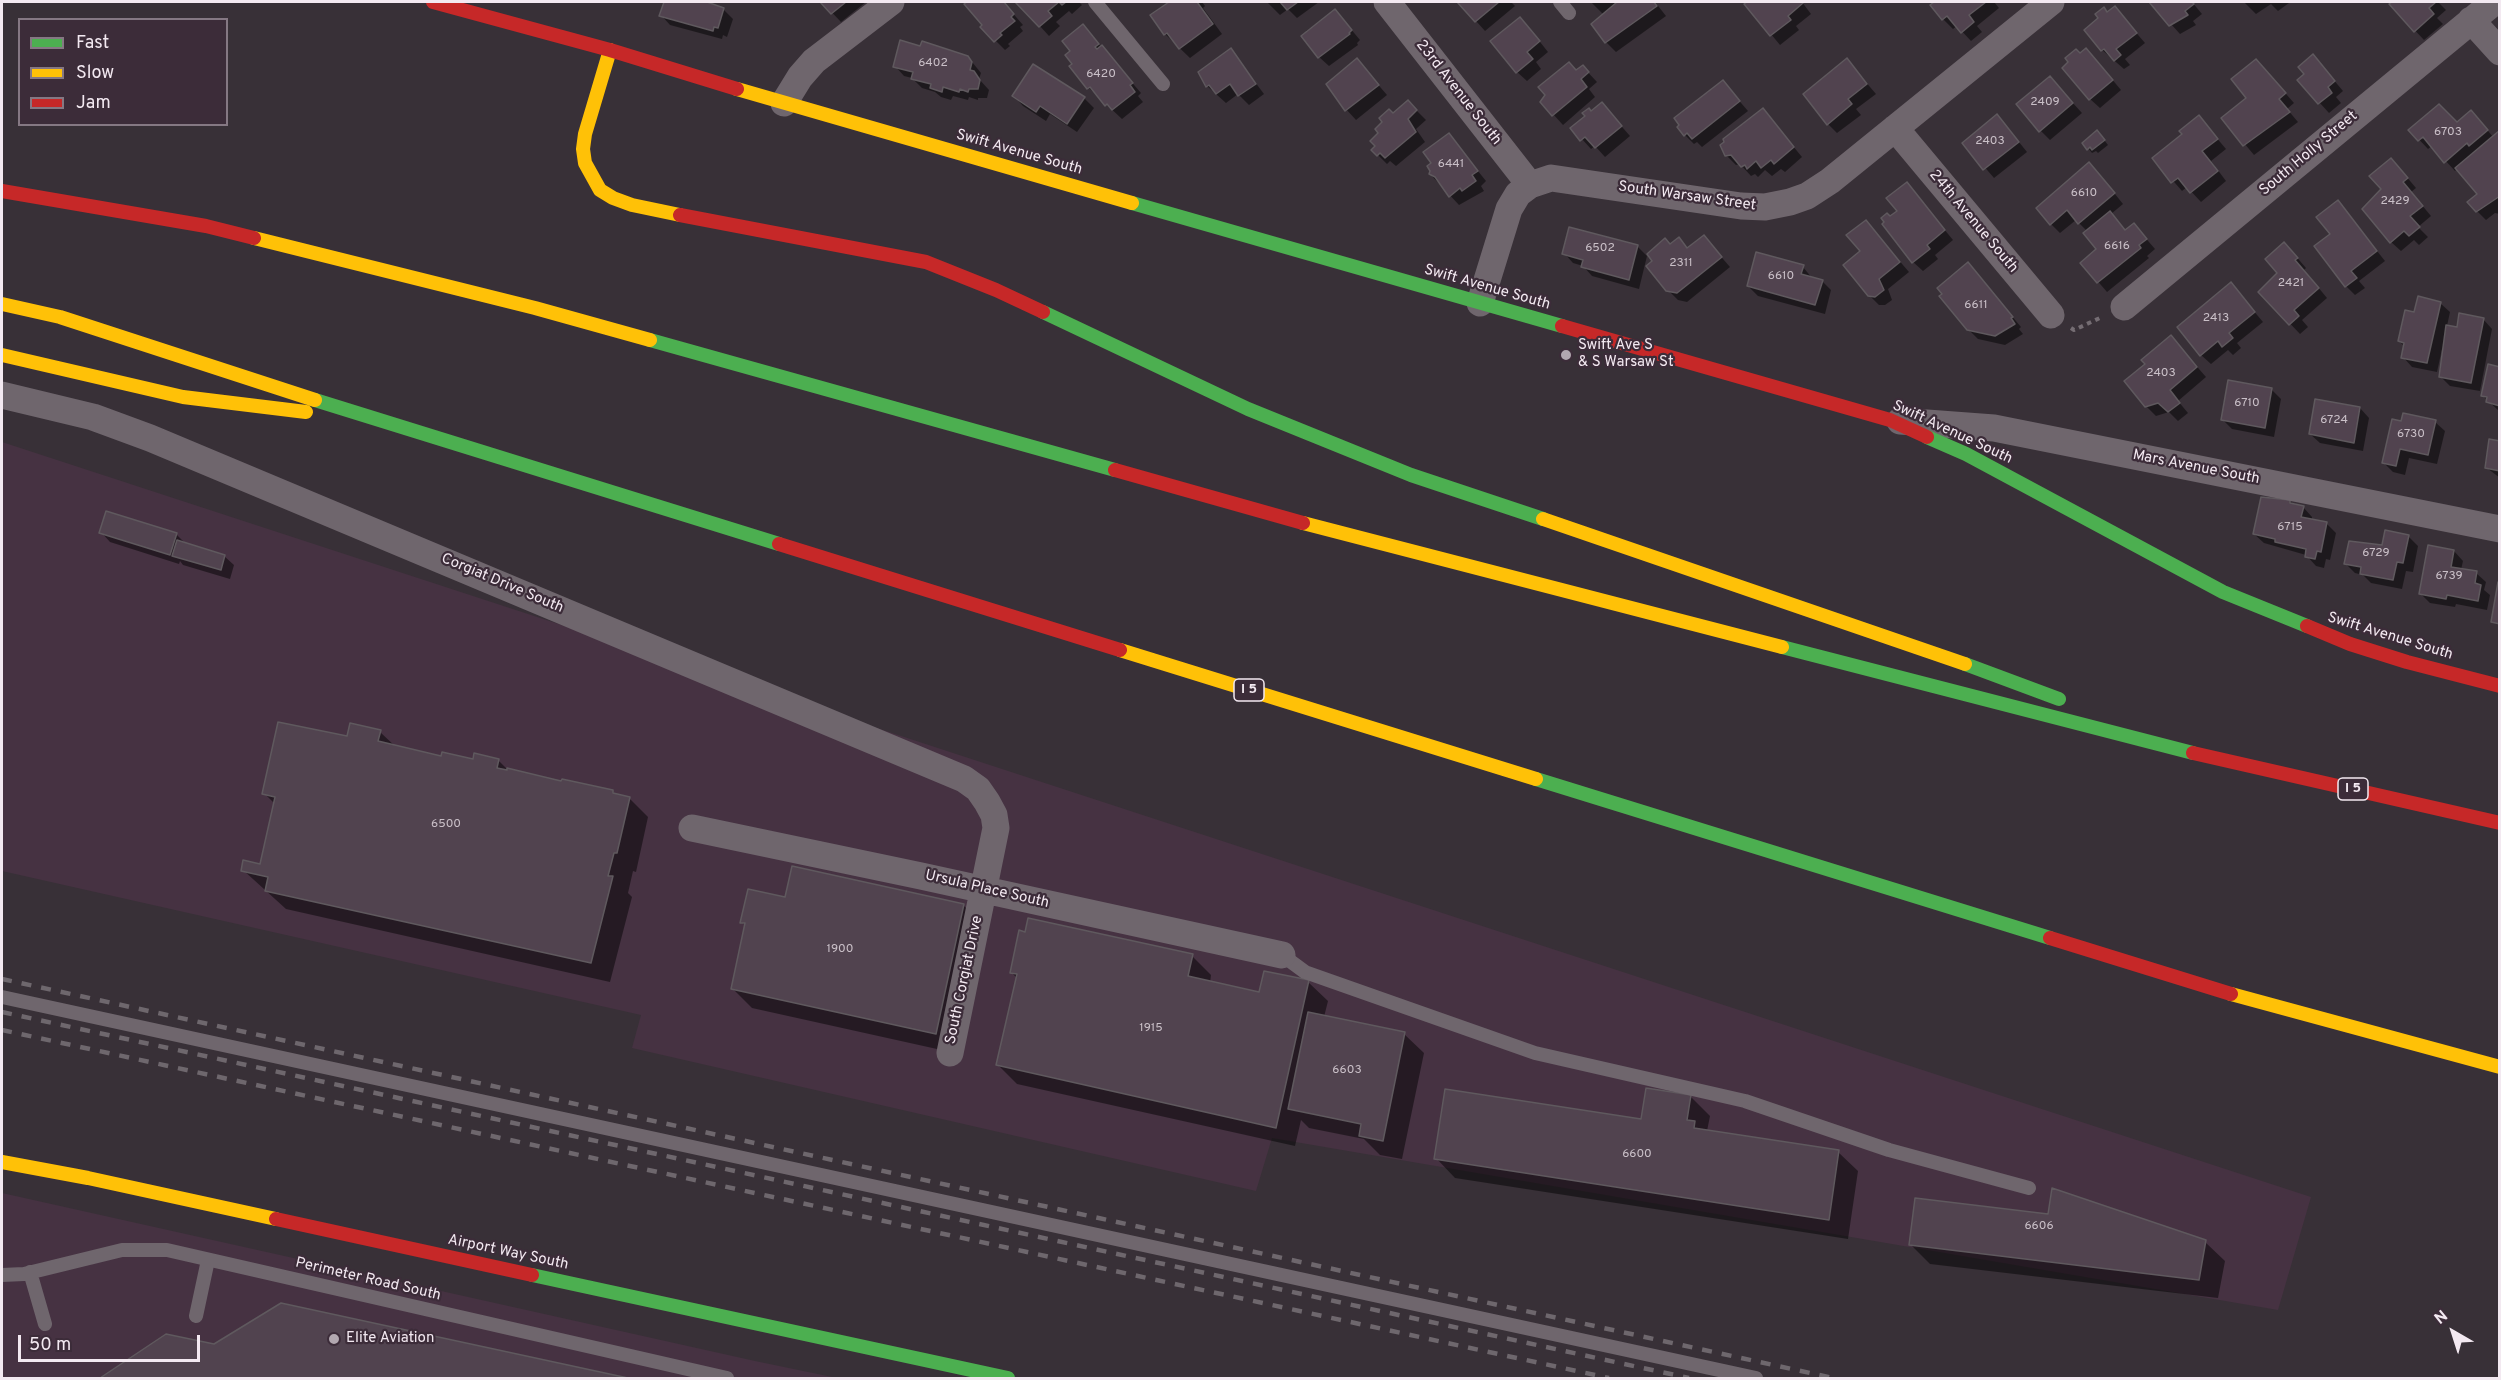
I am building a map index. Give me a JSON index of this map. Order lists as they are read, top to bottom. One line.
{"streets":{"main road":["Swift Avenue South","I 5","Airport Way South"],"street":["23rd Avenue South","South Holly Street","South Warsaw Street","24th Avenue South","Mars Avenue South","Corgiat Drive South","Ursula Place South","South Corgiat Drive"],"lane":["Perimeter Road South"]},"crossings":[["23rd Avenue South","South Warsaw Street"],["Swift Avenue South","Mars Avenue South"],["South Warsaw Street","24th Avenue South"],["Corgiat Drive South","South Corgiat Drive"],["Ursula Place South","South Corgiat Drive"]],"places":["Swift Ave S & S Warsaw St","Elite Aviation"],"house_numbers":["6402","6420","2409","6703","2403","6441","6610","2429","6616","6502","2311","6610","2421","6611","2413","2403","6710","6724","6730","6715","6729","6739","6500","1900","1915","6603","6600","6606"],"legend":["Fast","Slow","Jam"],"scale_bar":"50 m","north":"top left"}
